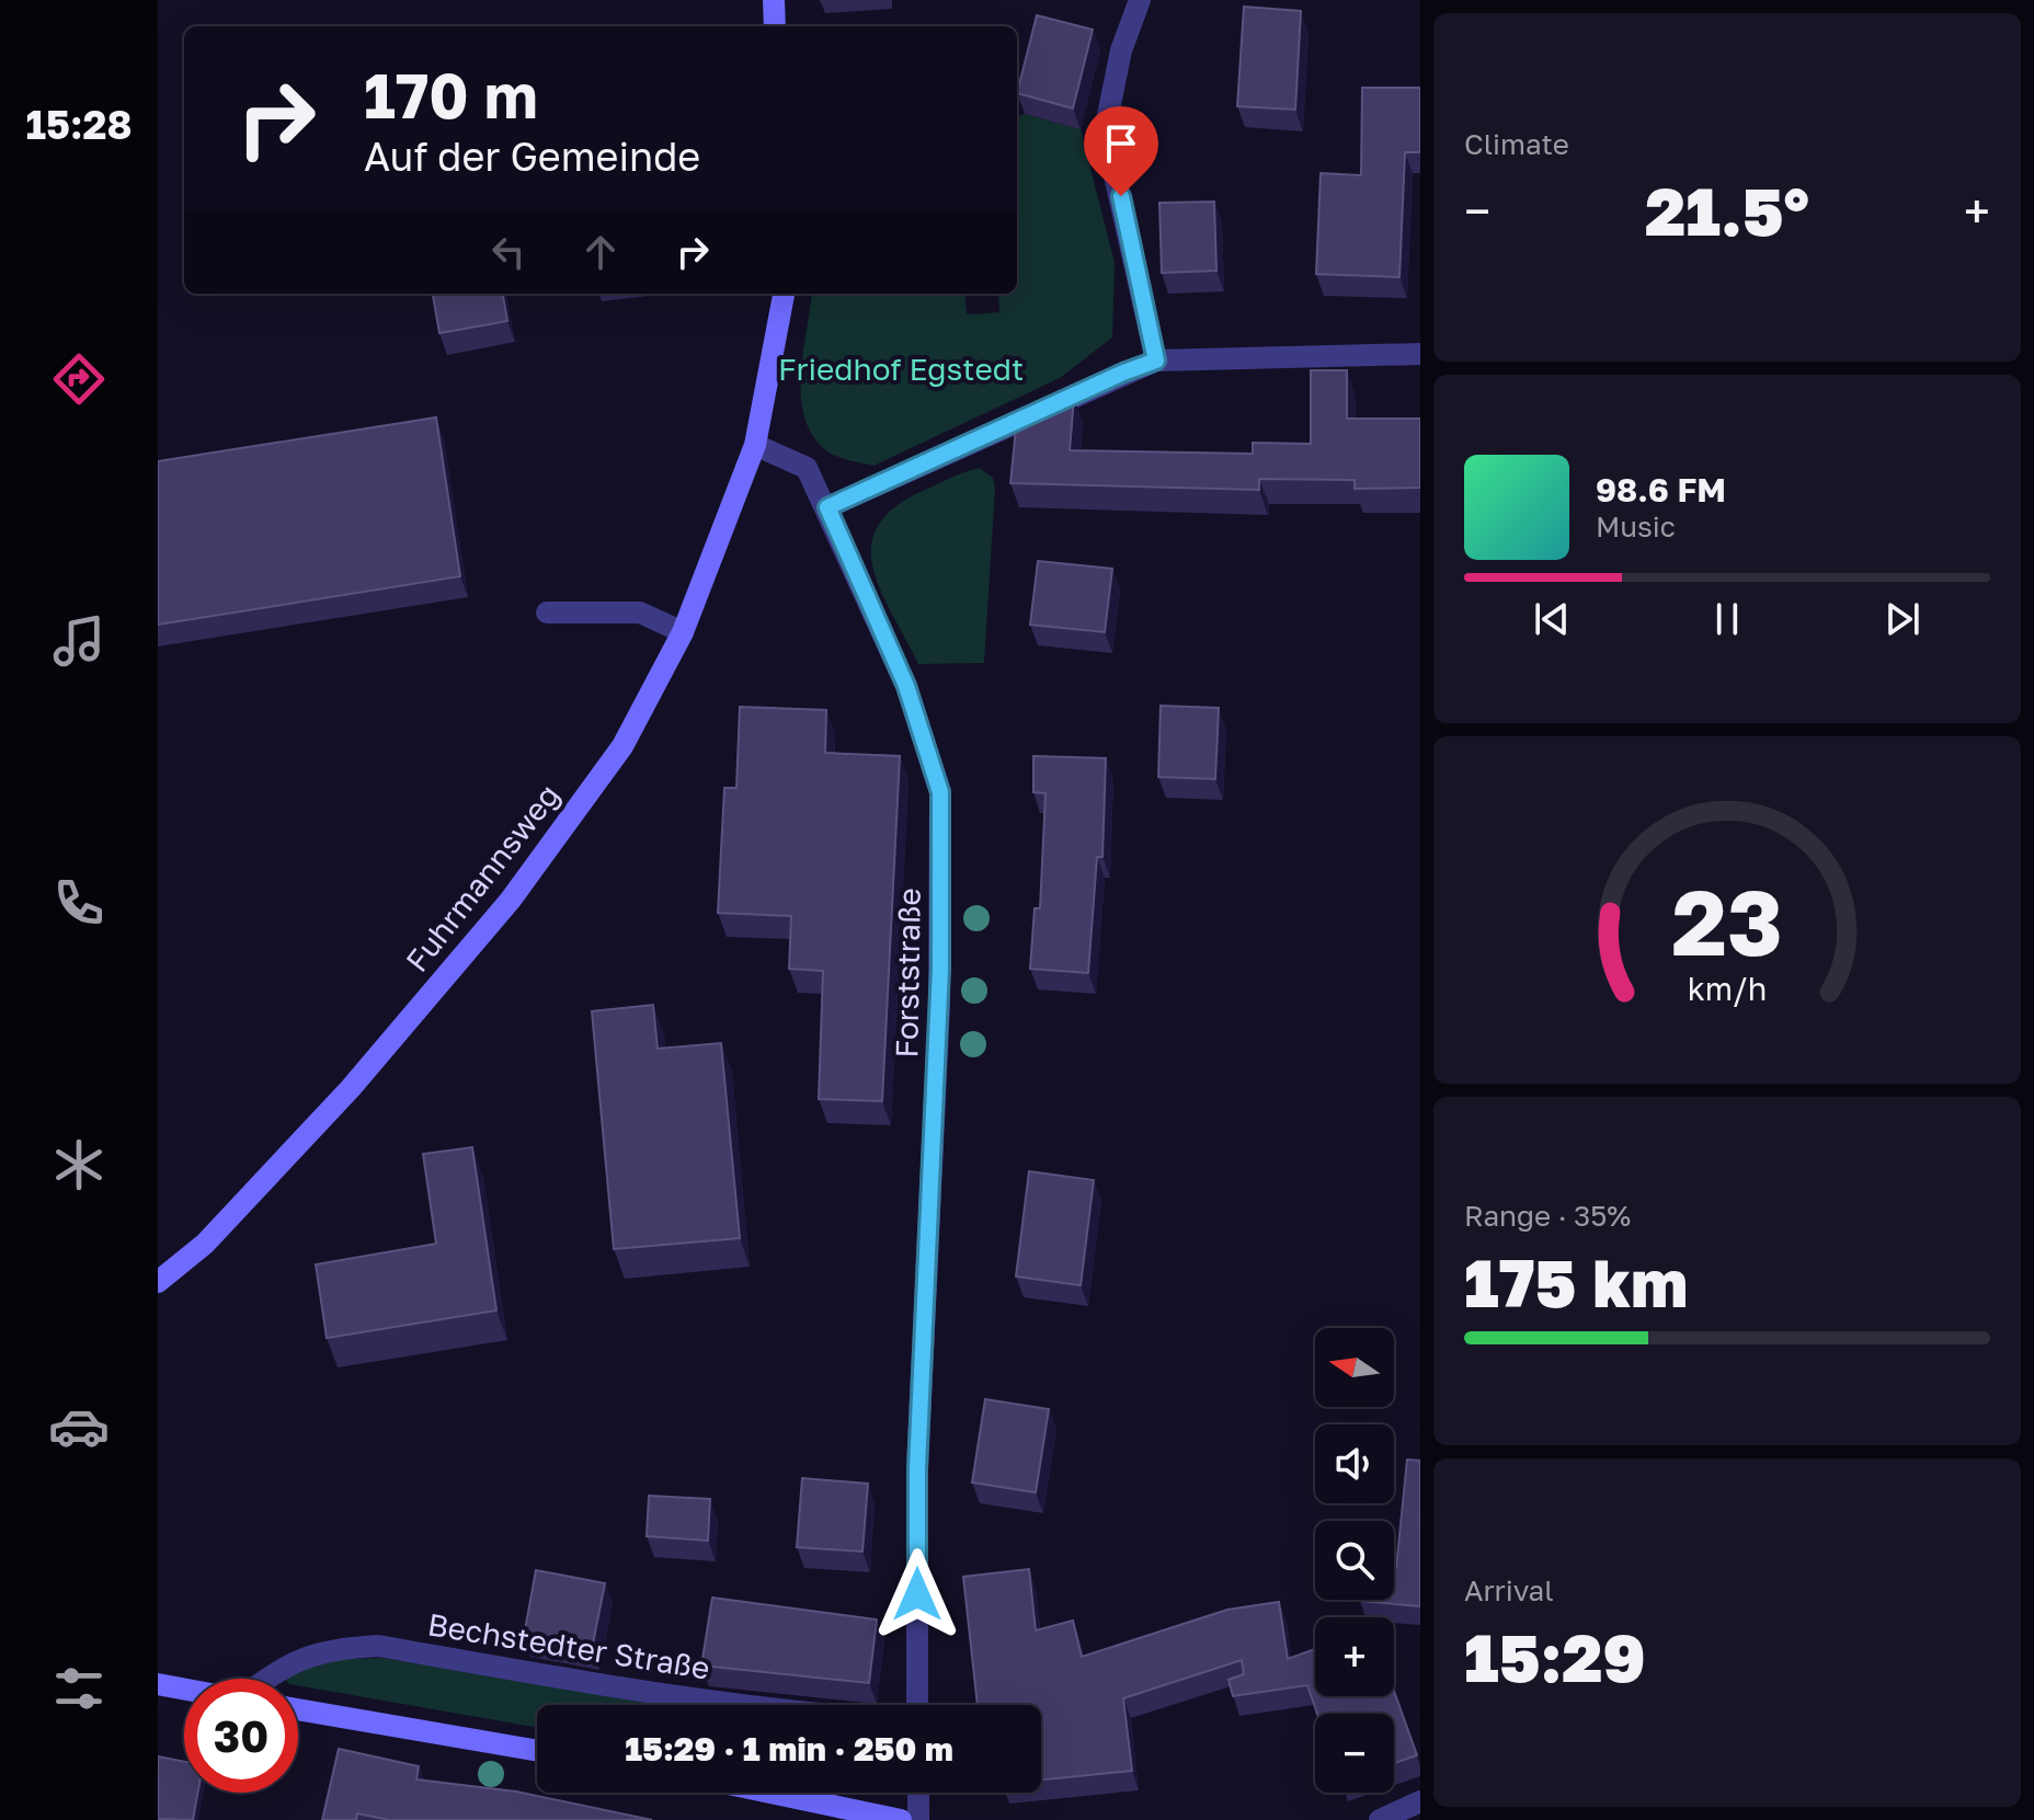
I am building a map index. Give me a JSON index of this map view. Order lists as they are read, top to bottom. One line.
{"streets":{"street":["Fuhrmannsweg","Forststraße","Bechstedter Straße"]},"crossings":[["Fuhrmannsweg","Forststraße"]],"parks":["Friedhof Egstedt"],"north":"left","page":{"tabs":"15:28","tile":["Climate",["Range · 35%","175 km"],["Arrival","15:29"]],"turn":["170 m","Auf der Gemeinde"],"heat":["−","21.5°","+"],"song":["98.6 FM","Music"],"map_buttons":["+","−"],"limit":"30","trip":"15:29 · 1 min · 250 m","gauge":["23","km/h"]}}
